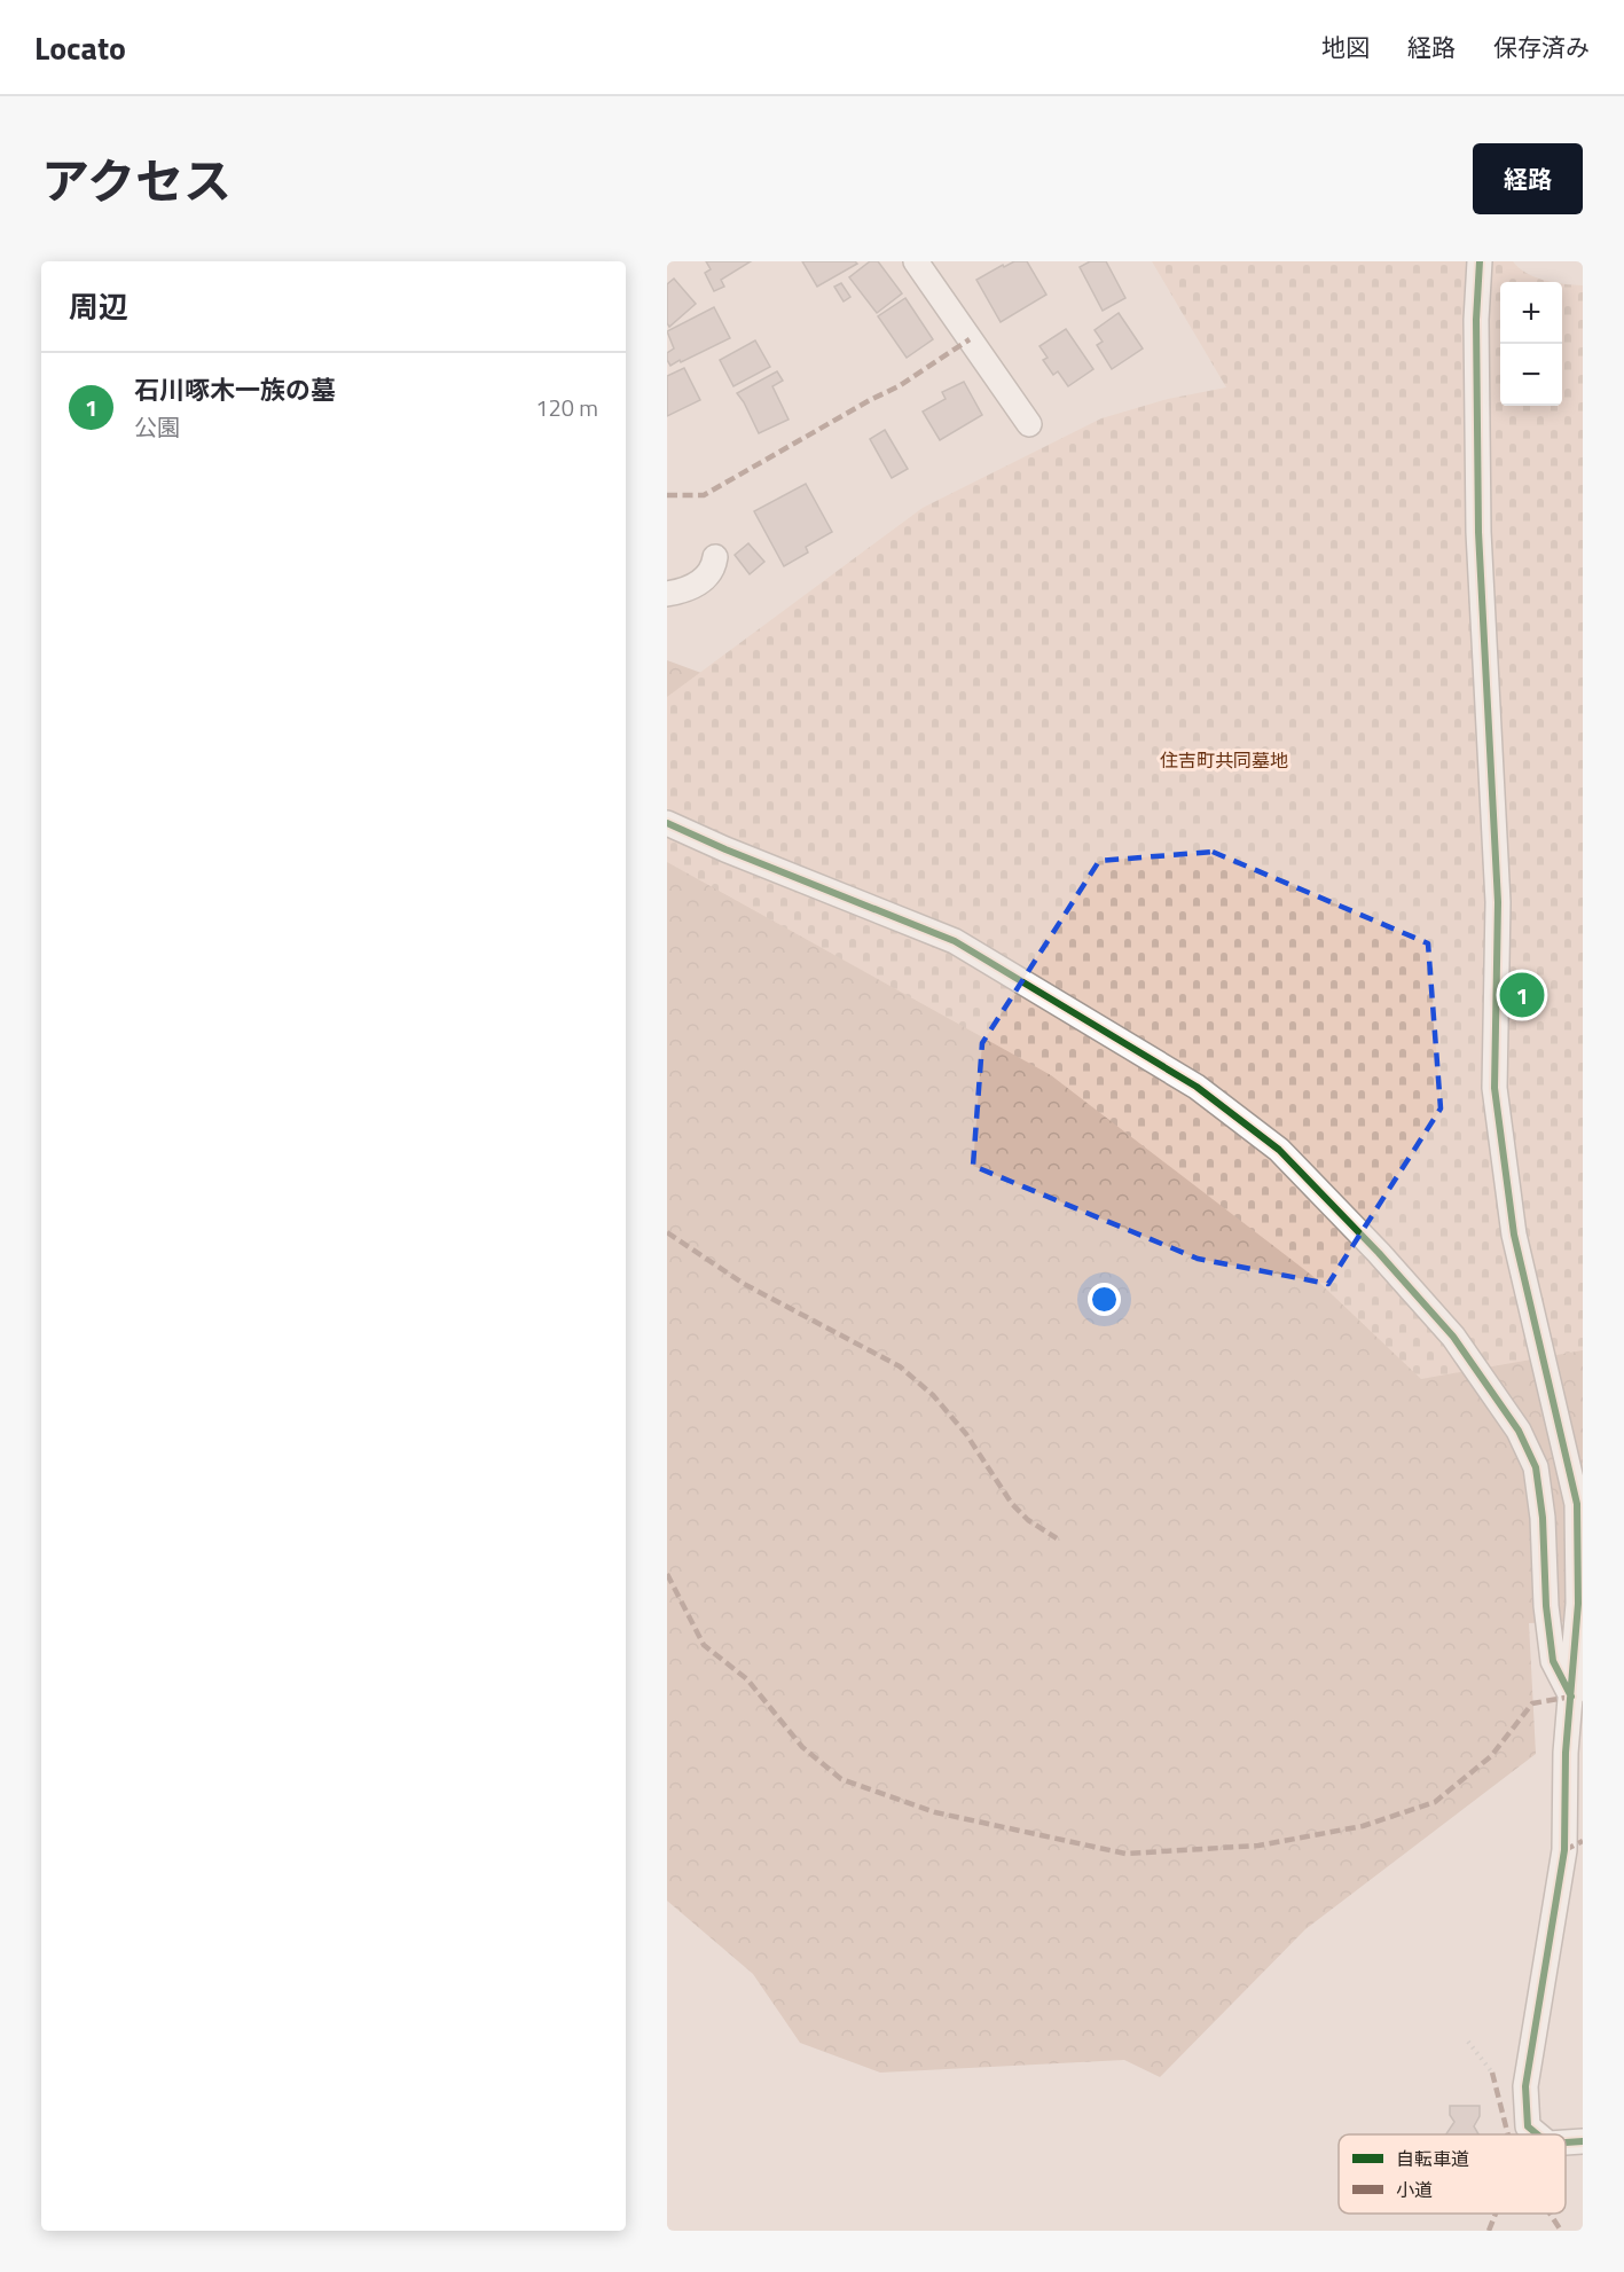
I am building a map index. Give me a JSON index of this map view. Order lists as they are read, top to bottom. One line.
{"parks":["住吉町共同墓地"],"legend":["自転車道","小道"],"page":{"header":"Locato","nav":["地図","経路","保存済み"],"title":"アクセス","buttons":"経路","heading":"周辺","map_buttons":["+","−"],"list":[{"mark":"1","name":"石川啄木一族の墓","note":"公園","value":"120 m"}],"pins":"1"}}
